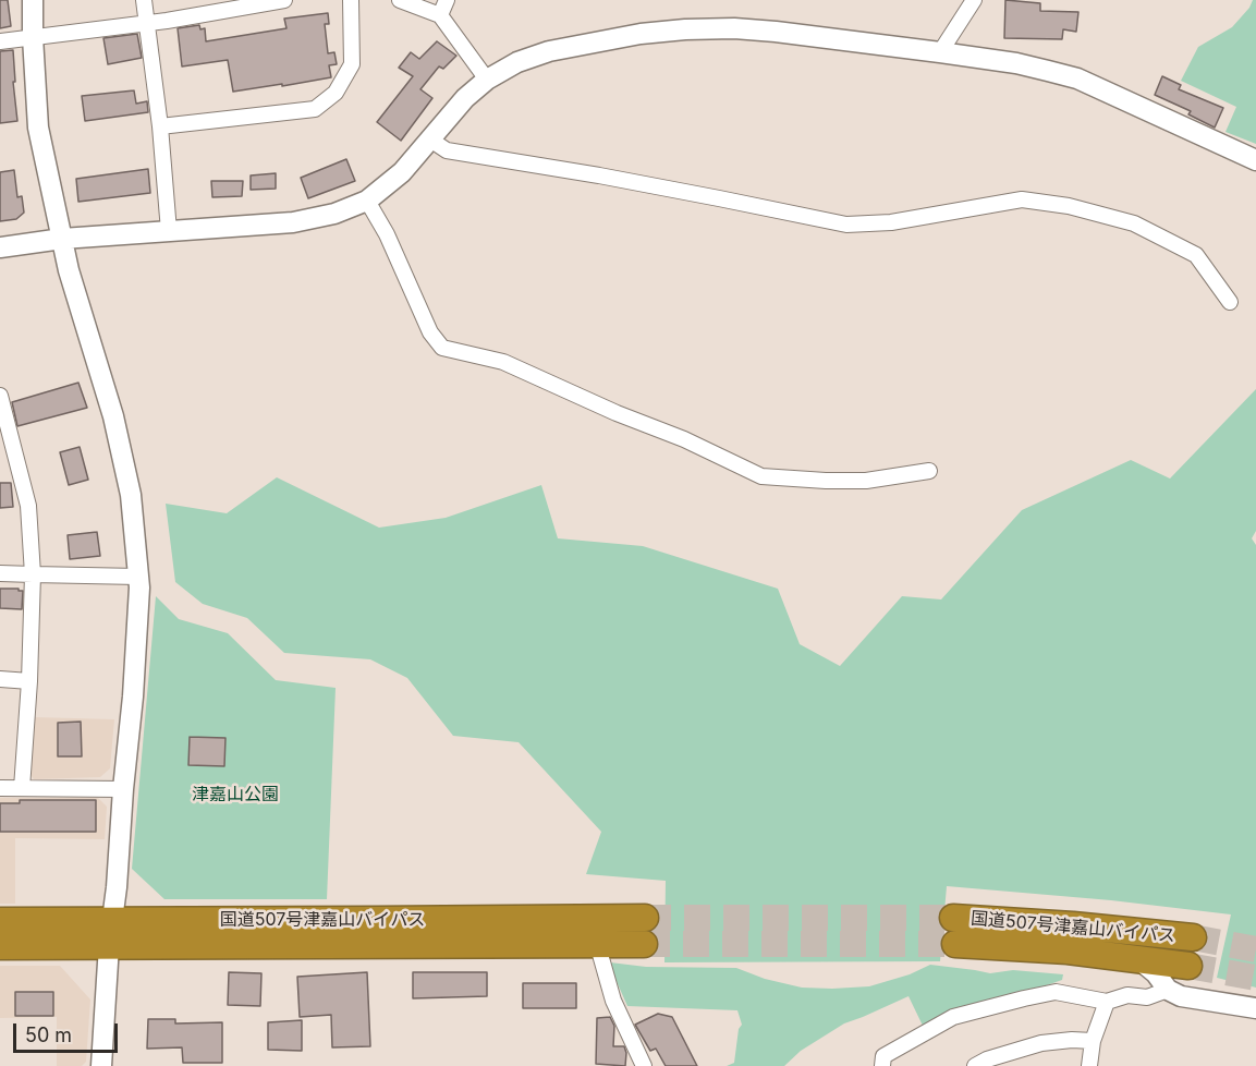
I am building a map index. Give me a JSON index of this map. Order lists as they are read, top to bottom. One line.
{"streets":{"highway":["国道507号津嘉山バイパス"]},"parks":["津嘉山公園"],"scale_bar":"50 m"}
